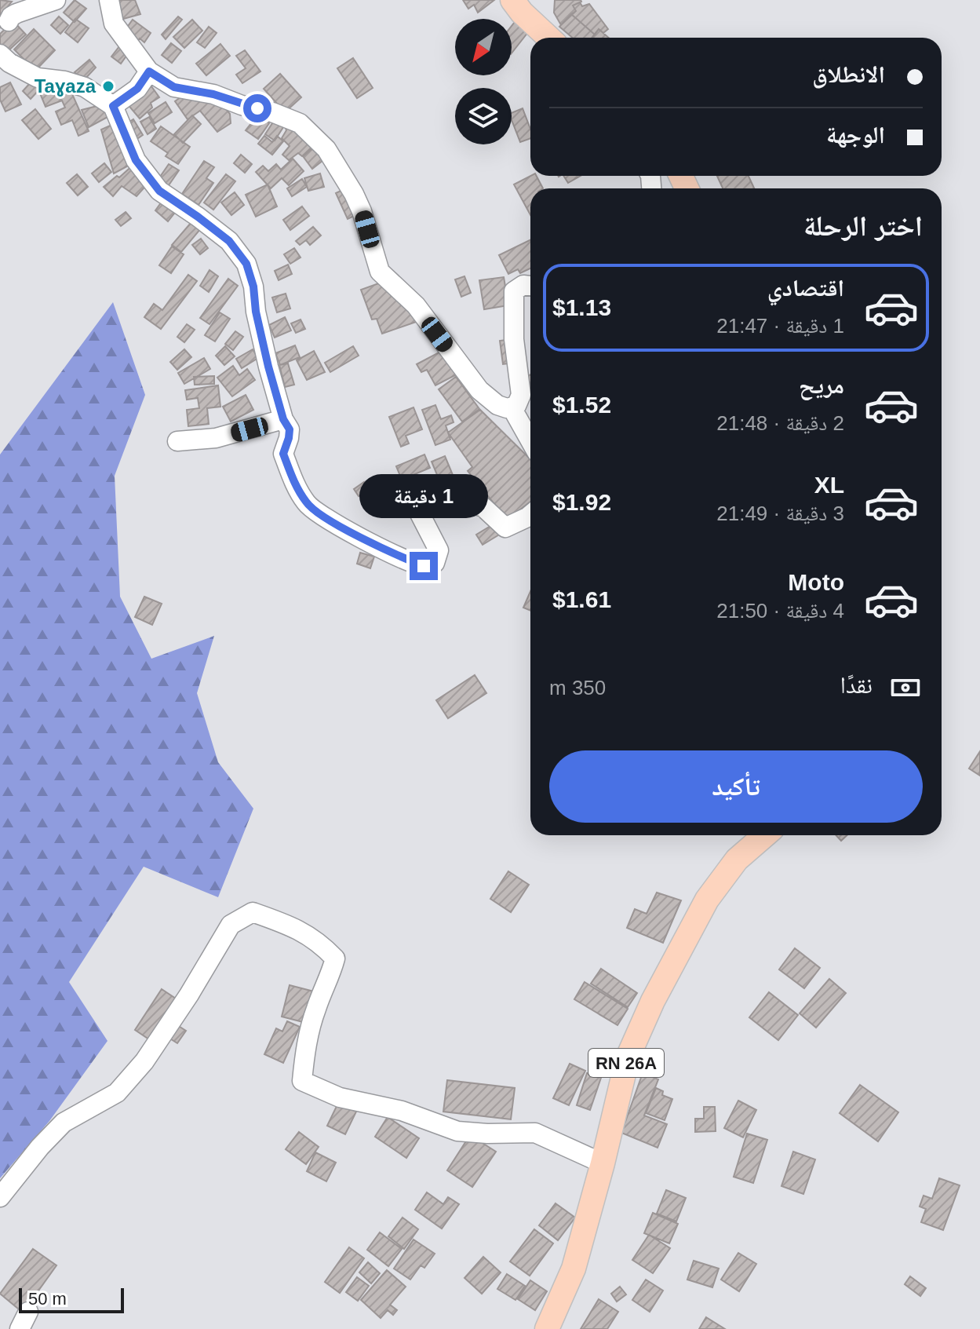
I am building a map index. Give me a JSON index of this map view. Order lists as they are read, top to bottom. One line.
{"streets":{"main road":["RN 26A"]},"places":["Taɣaza"],"scale_bar":"50 m","north":"bottom left","page":{"banner":["الانطلاق","الوجهة"],"heading":"اختر الرحلة","list":[{"name":"اقتصادي","note":"1 دقيقة · 21:47","value":"$1.13"},{"name":"مريح","note":"2 دقيقة · 21:48","value":"$1.52"},{"name":"XL","note":"3 دقيقة · 21:49","value":"$1.92"},{"name":"Moto","note":"4 دقيقة · 21:50","value":"$1.61"}],"bubble":"1 دقيقة","pay":["نقدًا","350 m"],"buttons":"تأكيد","scale":"50 m"}}
